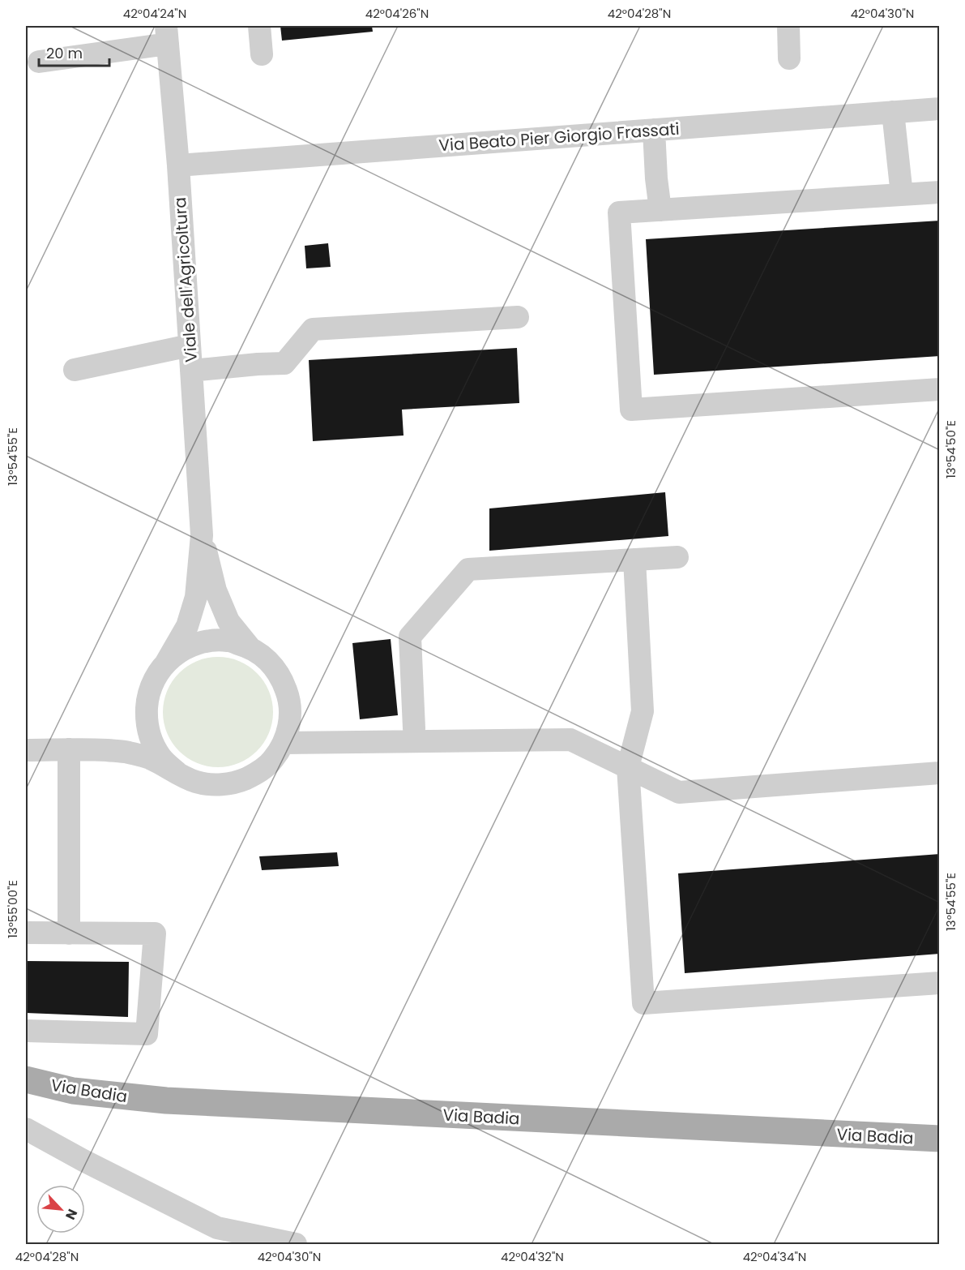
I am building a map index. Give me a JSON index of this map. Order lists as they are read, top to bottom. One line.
{"streets":{"main road":["Via Badia"],"street":["Via Beato Pier Giorgio Frassati","Viale dell'Agricoltura"]},"crossings":[["Via Beato Pier Giorgio Frassati","Viale dell'Agricoltura"]],"scale_bar":"20 m","north":"bottom right","coordinates":["42°04'24\"N","42°04'26\"N","42°04'28\"N","42°04'30\"N","13°54'50\"E","13°54'55\"E","13°55'00\"E","42°04'32\"N","42°04'34\"N"]}
